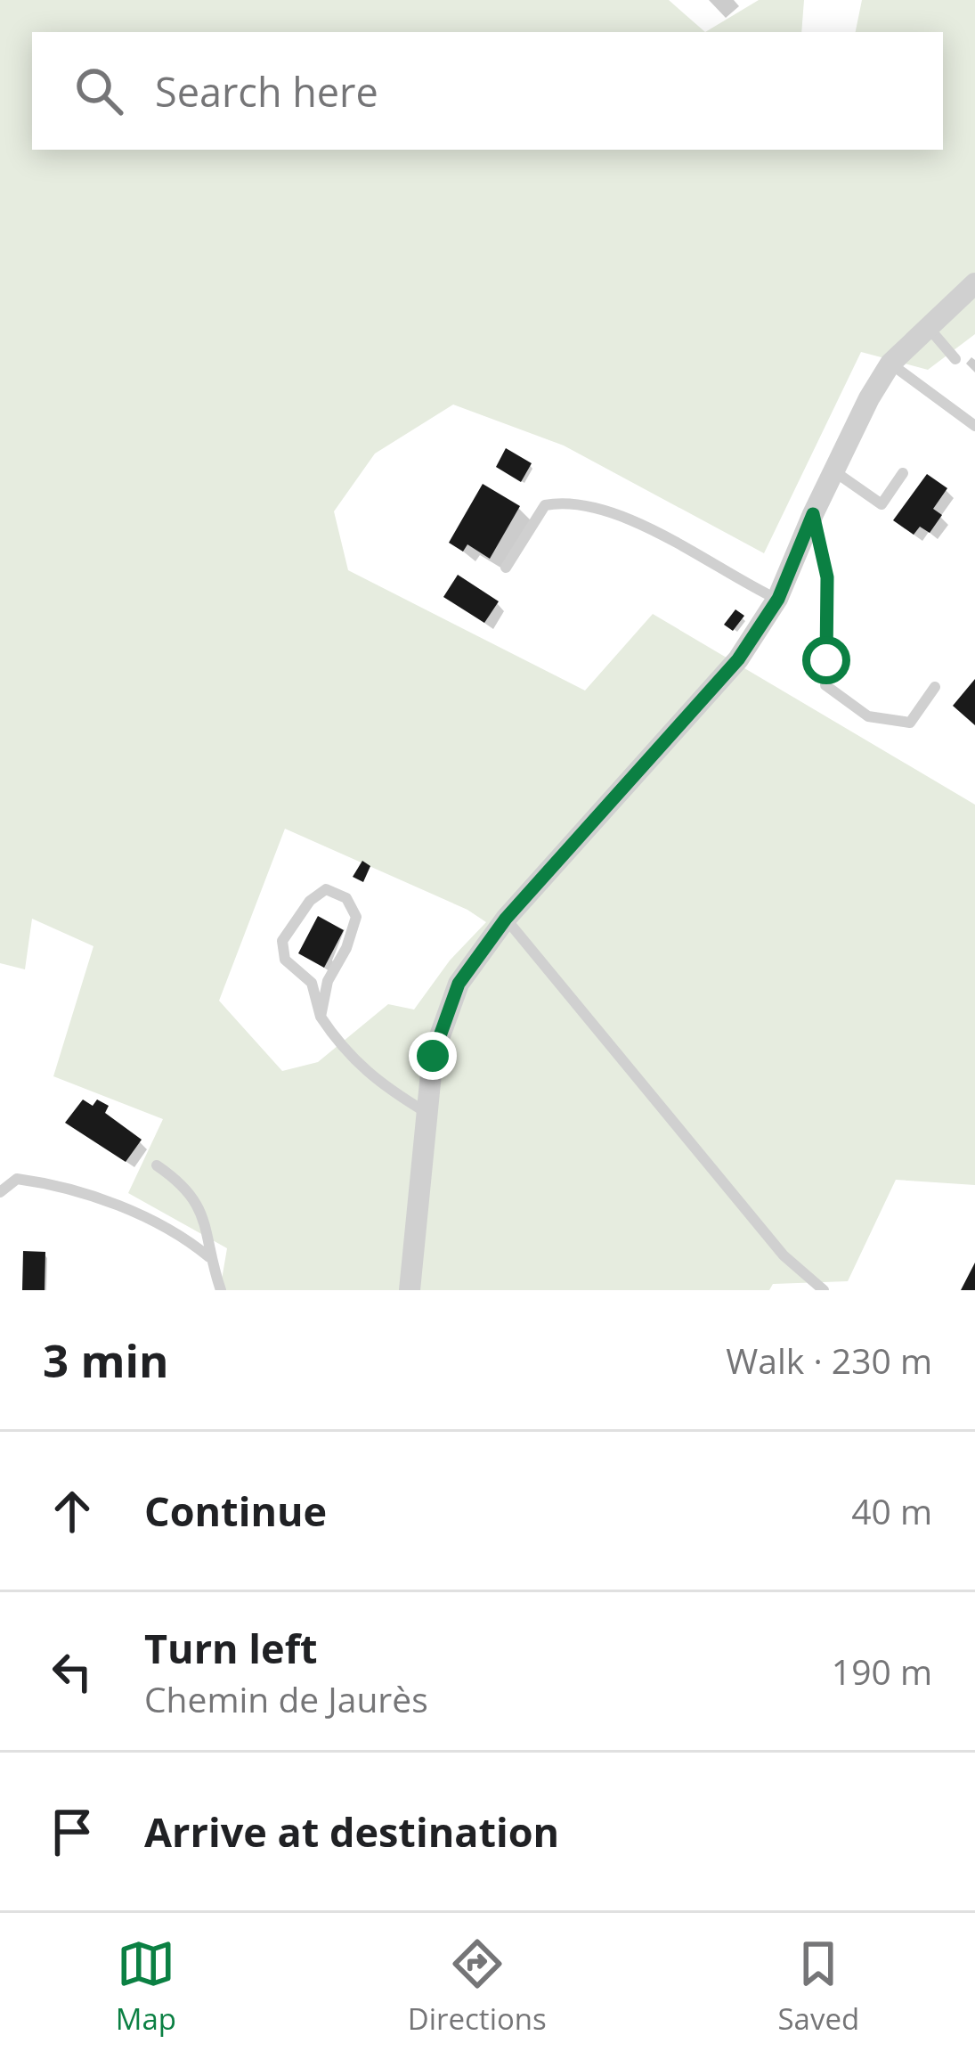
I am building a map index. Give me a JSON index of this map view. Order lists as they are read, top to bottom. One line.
{"page":{"search":"Search here","heading":["3 min","Walk · 230 m"],"list":[["Continue","40 m"],["Turn left","Chemin de Jaurès","190 m"],"Arrive at destination"],"nav":["Map","Directions","Saved"]}}
